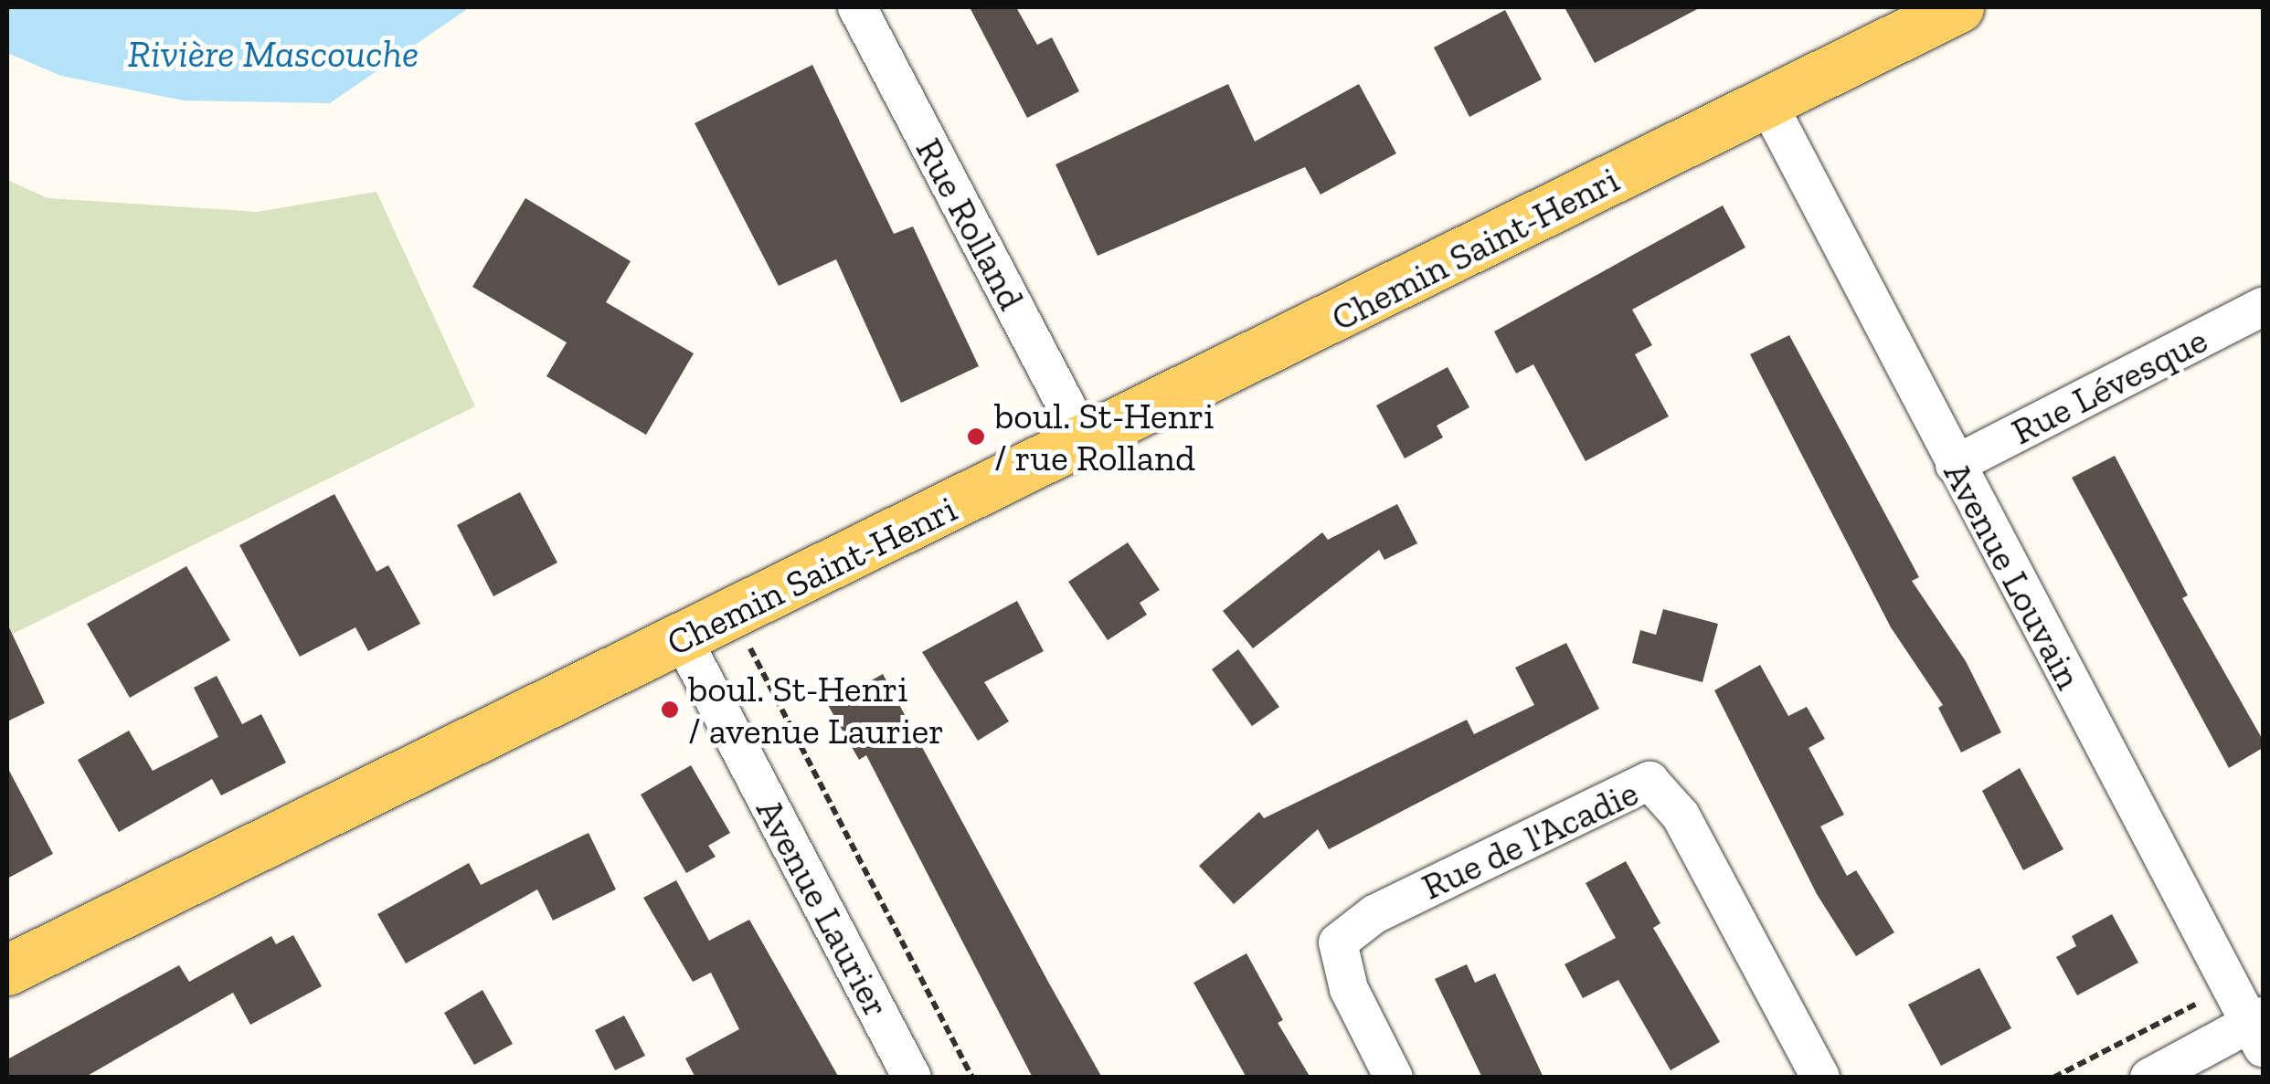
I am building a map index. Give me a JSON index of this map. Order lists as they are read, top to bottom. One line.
{"streets":{"main road":["Chemin Saint-Henri"],"street":["Rue Rolland","Rue Lévesque","Avenue Louvain","Rue de l'Acadie","Avenue Laurier"]},"crossings":[["Rue Rolland","Chemin Saint-Henri"],["Chemin Saint-Henri","Avenue Louvain"],["Chemin Saint-Henri","Avenue Laurier"],["Rue Lévesque","Avenue Louvain"]],"water":["Rivière Mascouche"],"places":["boul. St-Henri / rue Rolland","boul. St-Henri / avenue Laurier"]}
